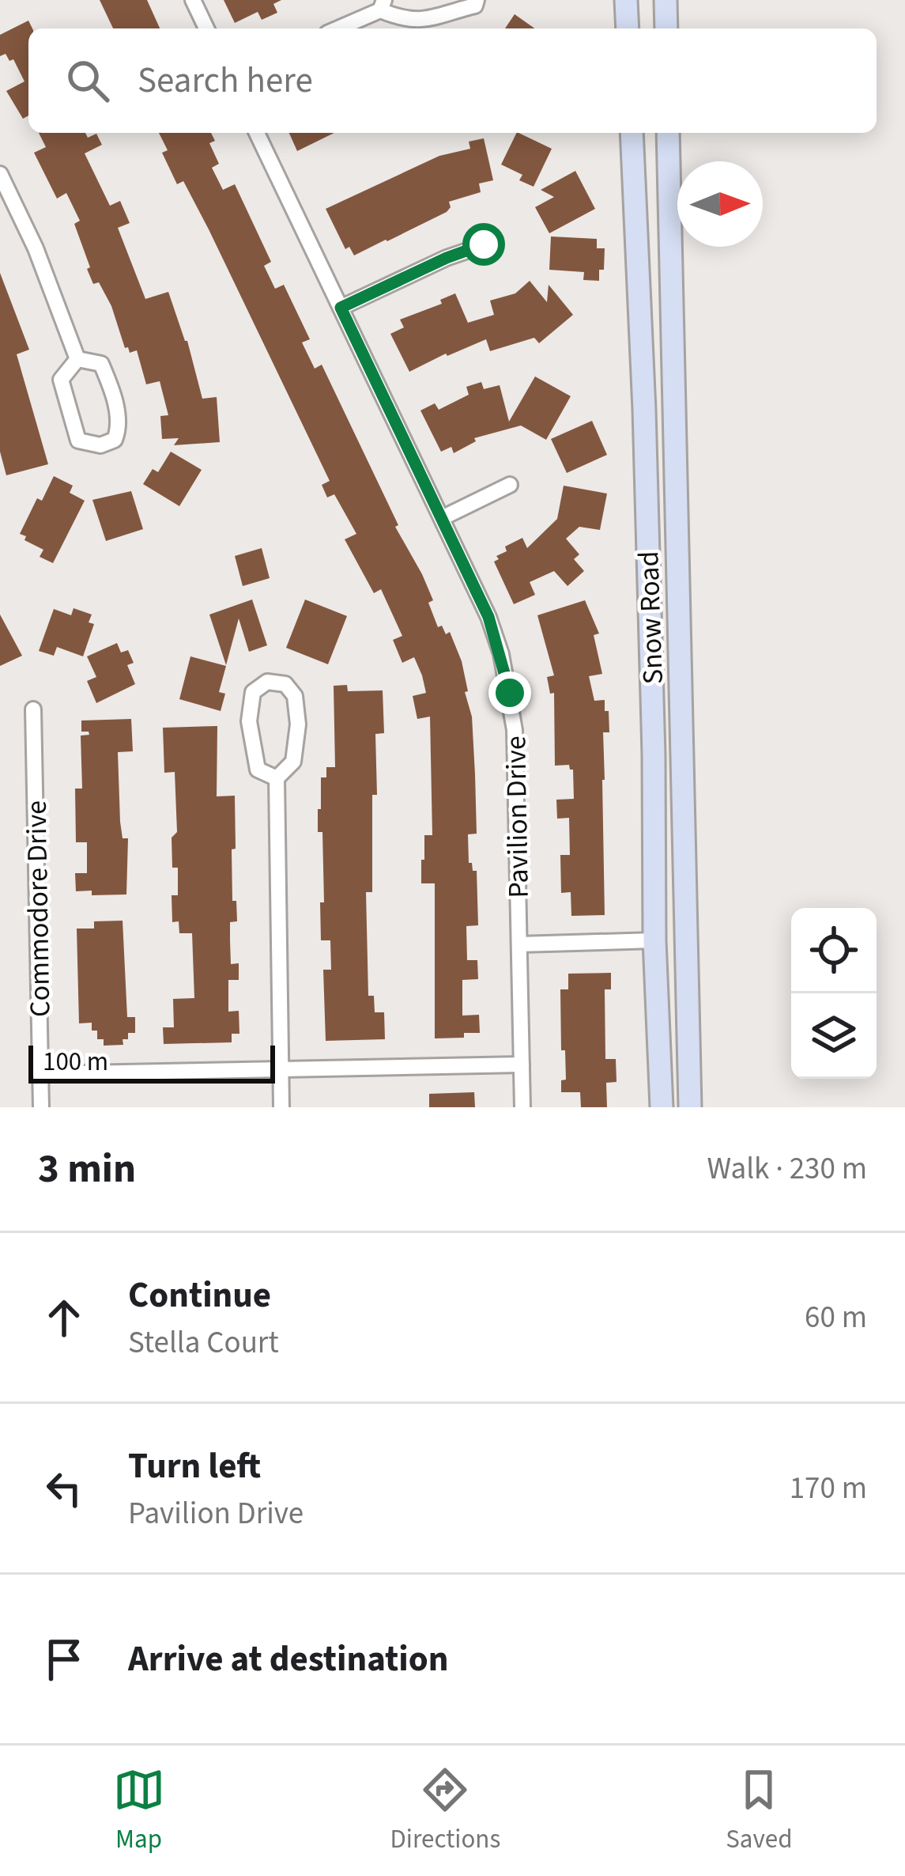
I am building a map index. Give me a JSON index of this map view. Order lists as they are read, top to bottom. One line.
{"streets":{"main road":["Snow Road"],"street":["Pavilion Drive","Commodore Drive"]},"scale_bar":"100 m","north":"right","page":{"search":"Search here","scale":"100 m","heading":["3 min","Walk · 230 m"],"list":[["Continue","Stella Court","60 m"],["Turn left","Pavilion Drive","170 m"],"Arrive at destination"],"nav":["Map","Directions","Saved"]}}
